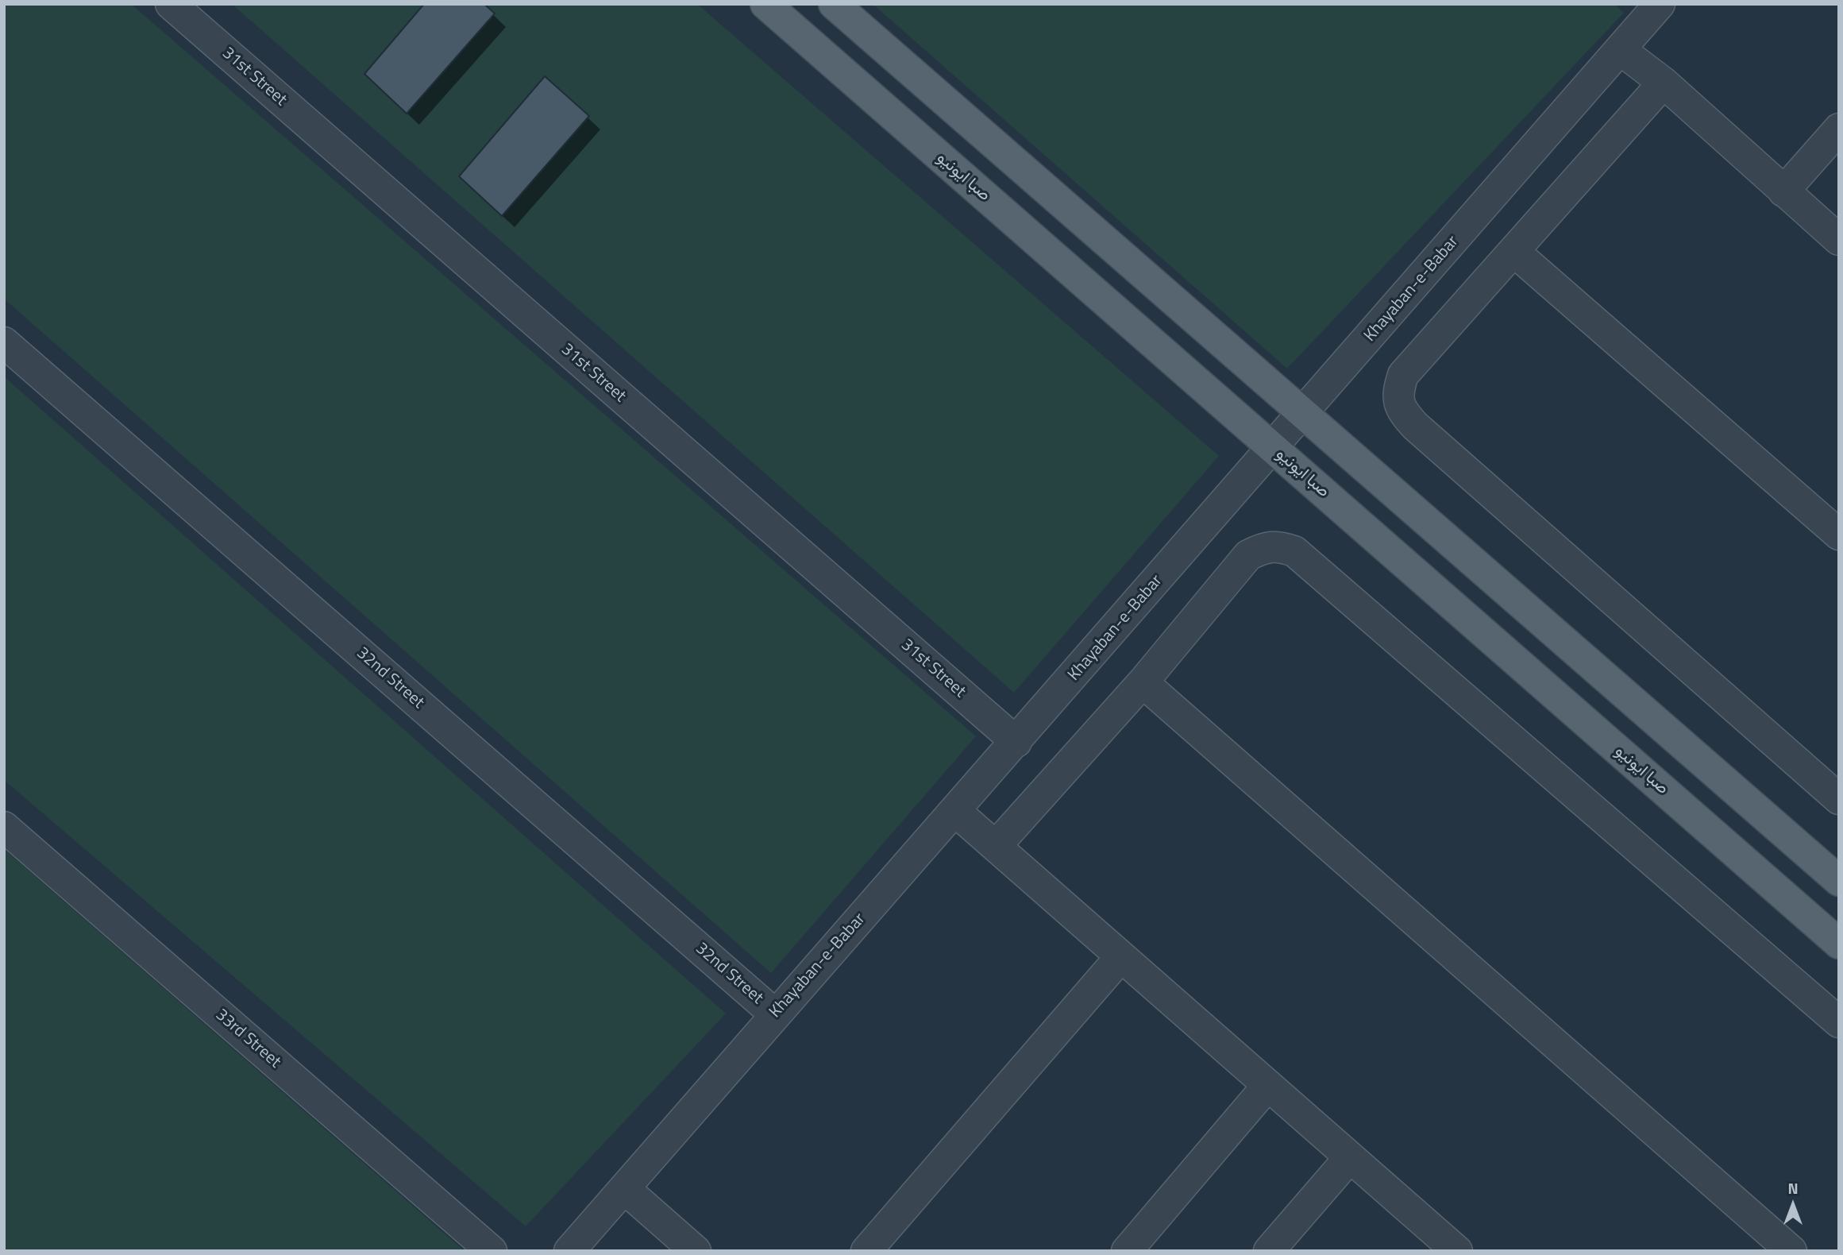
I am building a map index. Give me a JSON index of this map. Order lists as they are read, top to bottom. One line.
{"streets":{"main road":["صبا ایونیو"],"street":["31st Street","Khayaban-e-Babar","32nd Street","33rd Street"]},"crossings":[["31st Street","Khayaban-e-Babar"],["صبا ایونیو","Khayaban-e-Babar"],["Khayaban-e-Babar","32nd Street"]],"north":"top"}
